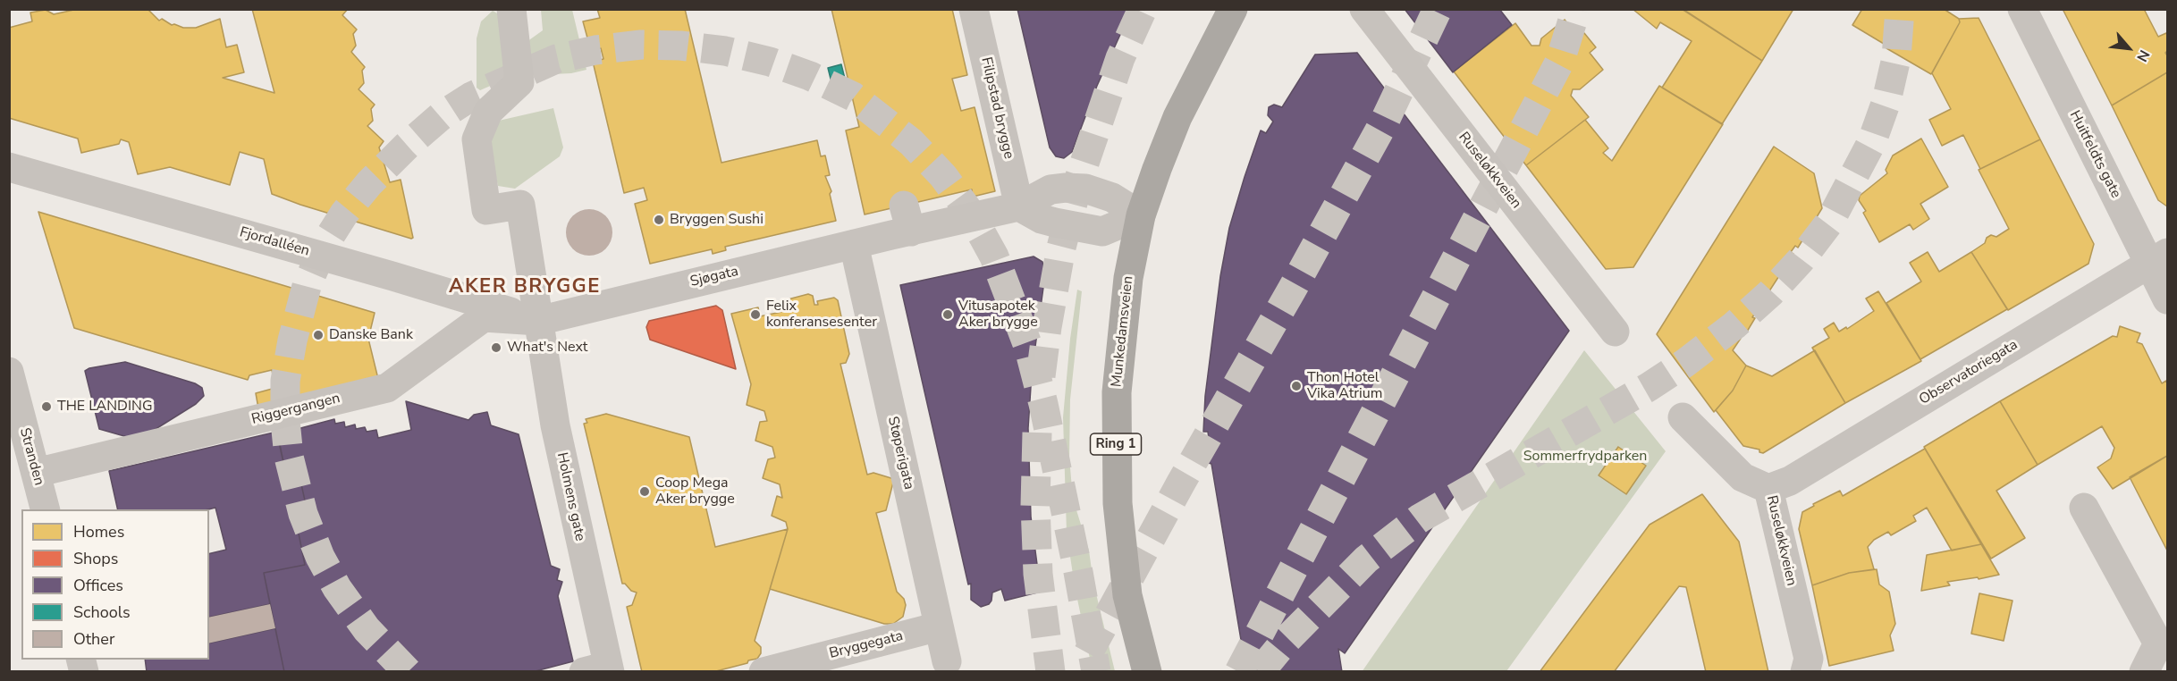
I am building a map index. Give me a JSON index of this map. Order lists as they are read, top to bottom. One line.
{"streets":{"highway":["Munkedamsveien","Ring 1"],"street":["Filipstad brygge","Huitfeldts gate","Ruseløkkveien","Fjordalléen","Sjøgata","Observatoriegata","Riggergangen","Støperigata","Stranden","Holmens gate","Bryggegata"]},"crossings":[["Filipstad brygge","Sjøgata"],["Huitfeldts gate","Observatoriegata"],["Ruseløkkveien","Observatoriegata"],["Fjordalléen","Sjøgata"],["Fjordalléen","Riggergangen"],["Fjordalléen","Holmens gate"],["Sjøgata","Munkedamsveien"],["Sjøgata","Riggergangen"],["Sjøgata","Støperigata"],["Sjøgata","Holmens gate"],["Riggergangen","Stranden"],["Riggergangen","Holmens gate"],["Støperigata","Bryggegata"]],"districts":["AKER BRYGGE"],"parks":["Sommerfrydparken"],"places":["Bryggen Sushi","Felix konferansesenter","Vitusapotek Aker brygge","Danske Bank","What's Next","Thon Hotel Vika Atrium","THE LANDING","Coop Mega Aker brygge"],"legend":["Homes","Shops","Offices","Schools","Other"],"north":"bottom right"}
